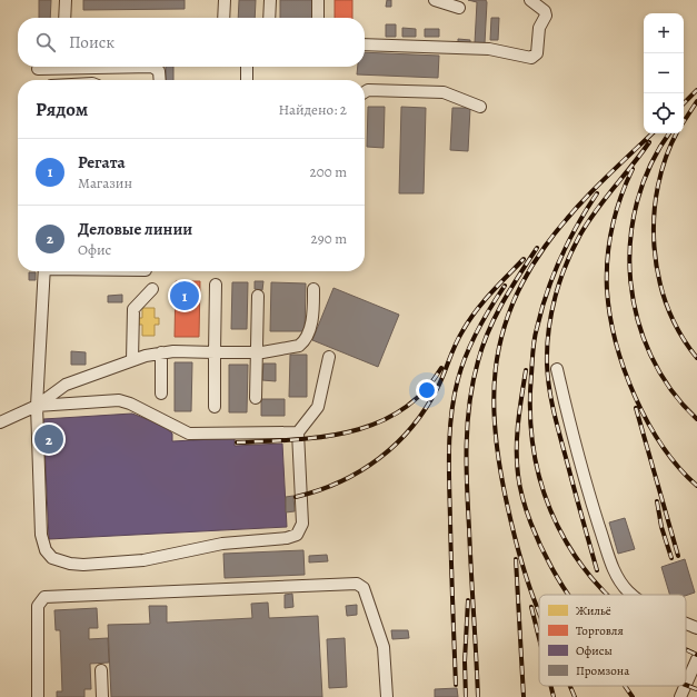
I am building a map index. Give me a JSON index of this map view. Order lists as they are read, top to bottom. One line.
{"legend":["Жильё","Торговля","Офисы","Промзона"],"page":{"map_buttons":["+","−"],"search":"Поиск","heading":["Рядом","Найдено: 2"],"list":[{"mark":"1","name":"Регата","note":"Магазин","value":"200 m"},{"mark":"2","name":"Деловые линии","note":"Офис","value":"290 m"}],"pins":["1","2"]}}
